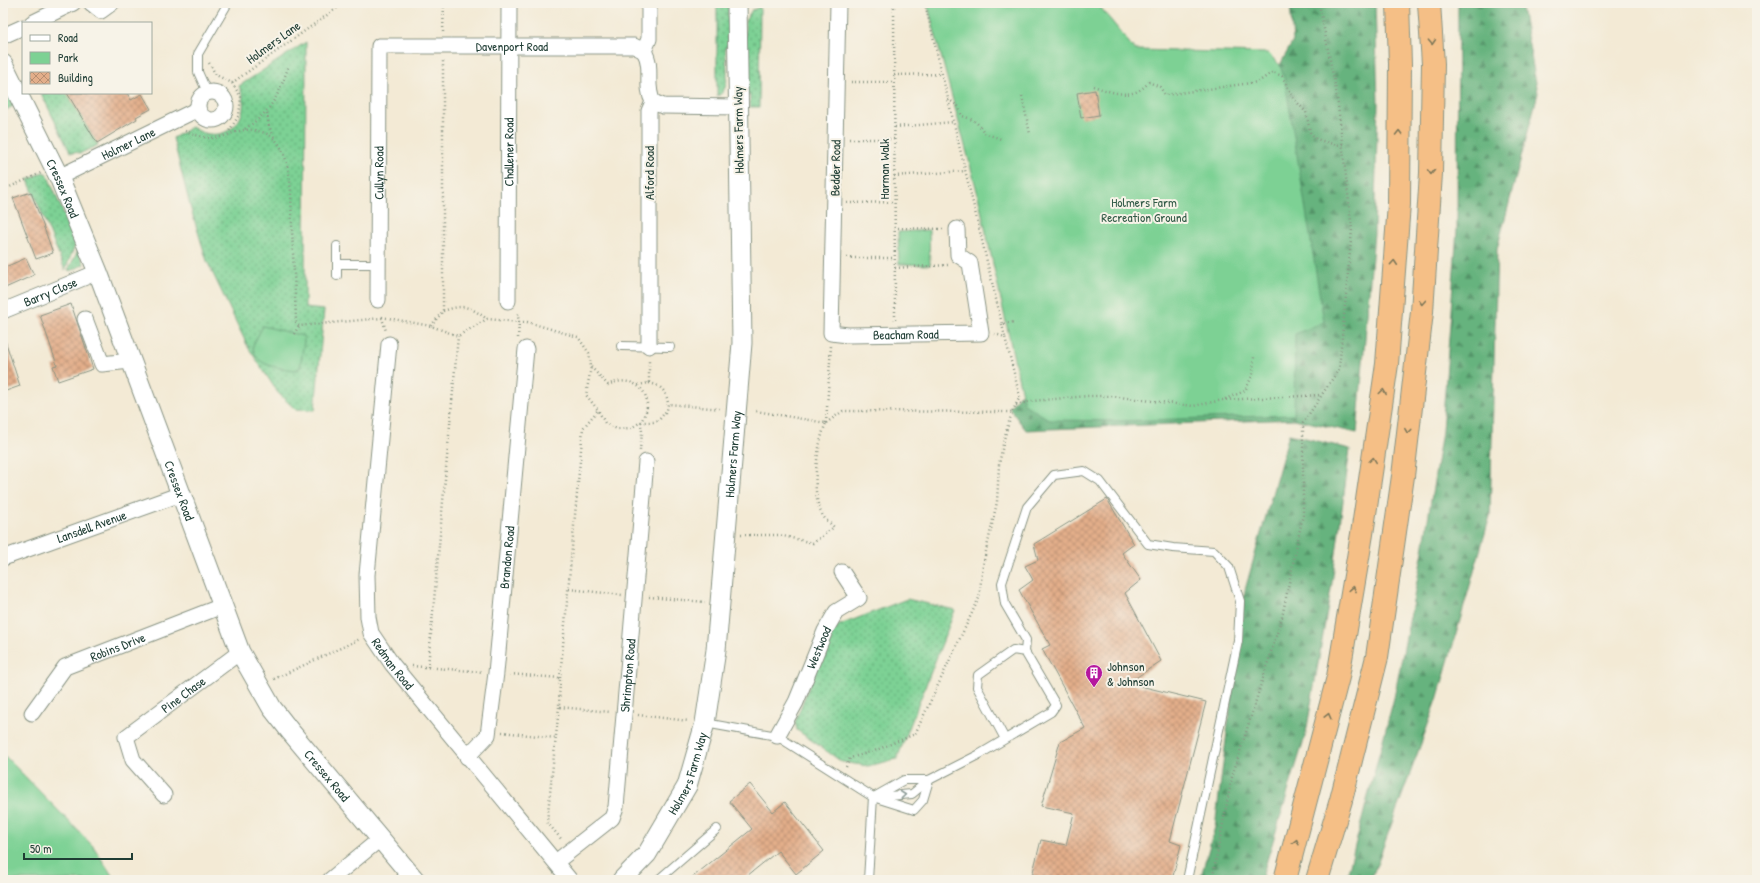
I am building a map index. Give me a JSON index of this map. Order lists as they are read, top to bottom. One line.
{"streets":{"street":["Davenport Road","Holmers Farm Way","Holmer Lane","Challener Road","Bedder Road","Cullyn Road","Alford Road","Cressex Road","Barry Close","Beacham Road","Lansdell Avenue","Brandon Road","Robins Drive","Westwood","Redman Road","Shrimpton Road","Pine Chase"],"path":["Holmers Lane","Harman Walk"]},"crossings":[["Davenport Road","Challener Road"],["Davenport Road","Cullyn Road"],["Davenport Road","Alford Road"],["Holmer Lane","Cressex Road"],["Bedder Road","Beacham Road"],["Harman Walk","Beacham Road"],["Cressex Road","Barry Close"],["Cressex Road","Lansdell Avenue"],["Cressex Road","Robins Drive"],["Cressex Road","Pine Chase"],["Brandon Road","Redman Road"],["Redman Road","Shrimpton Road"]],"parks":["Holmers Farm Recreation Ground"],"places":{"building":["Johnson & Johnson"]},"legend":["Road","Park","Building"],"scale_bar":"50 m"}
